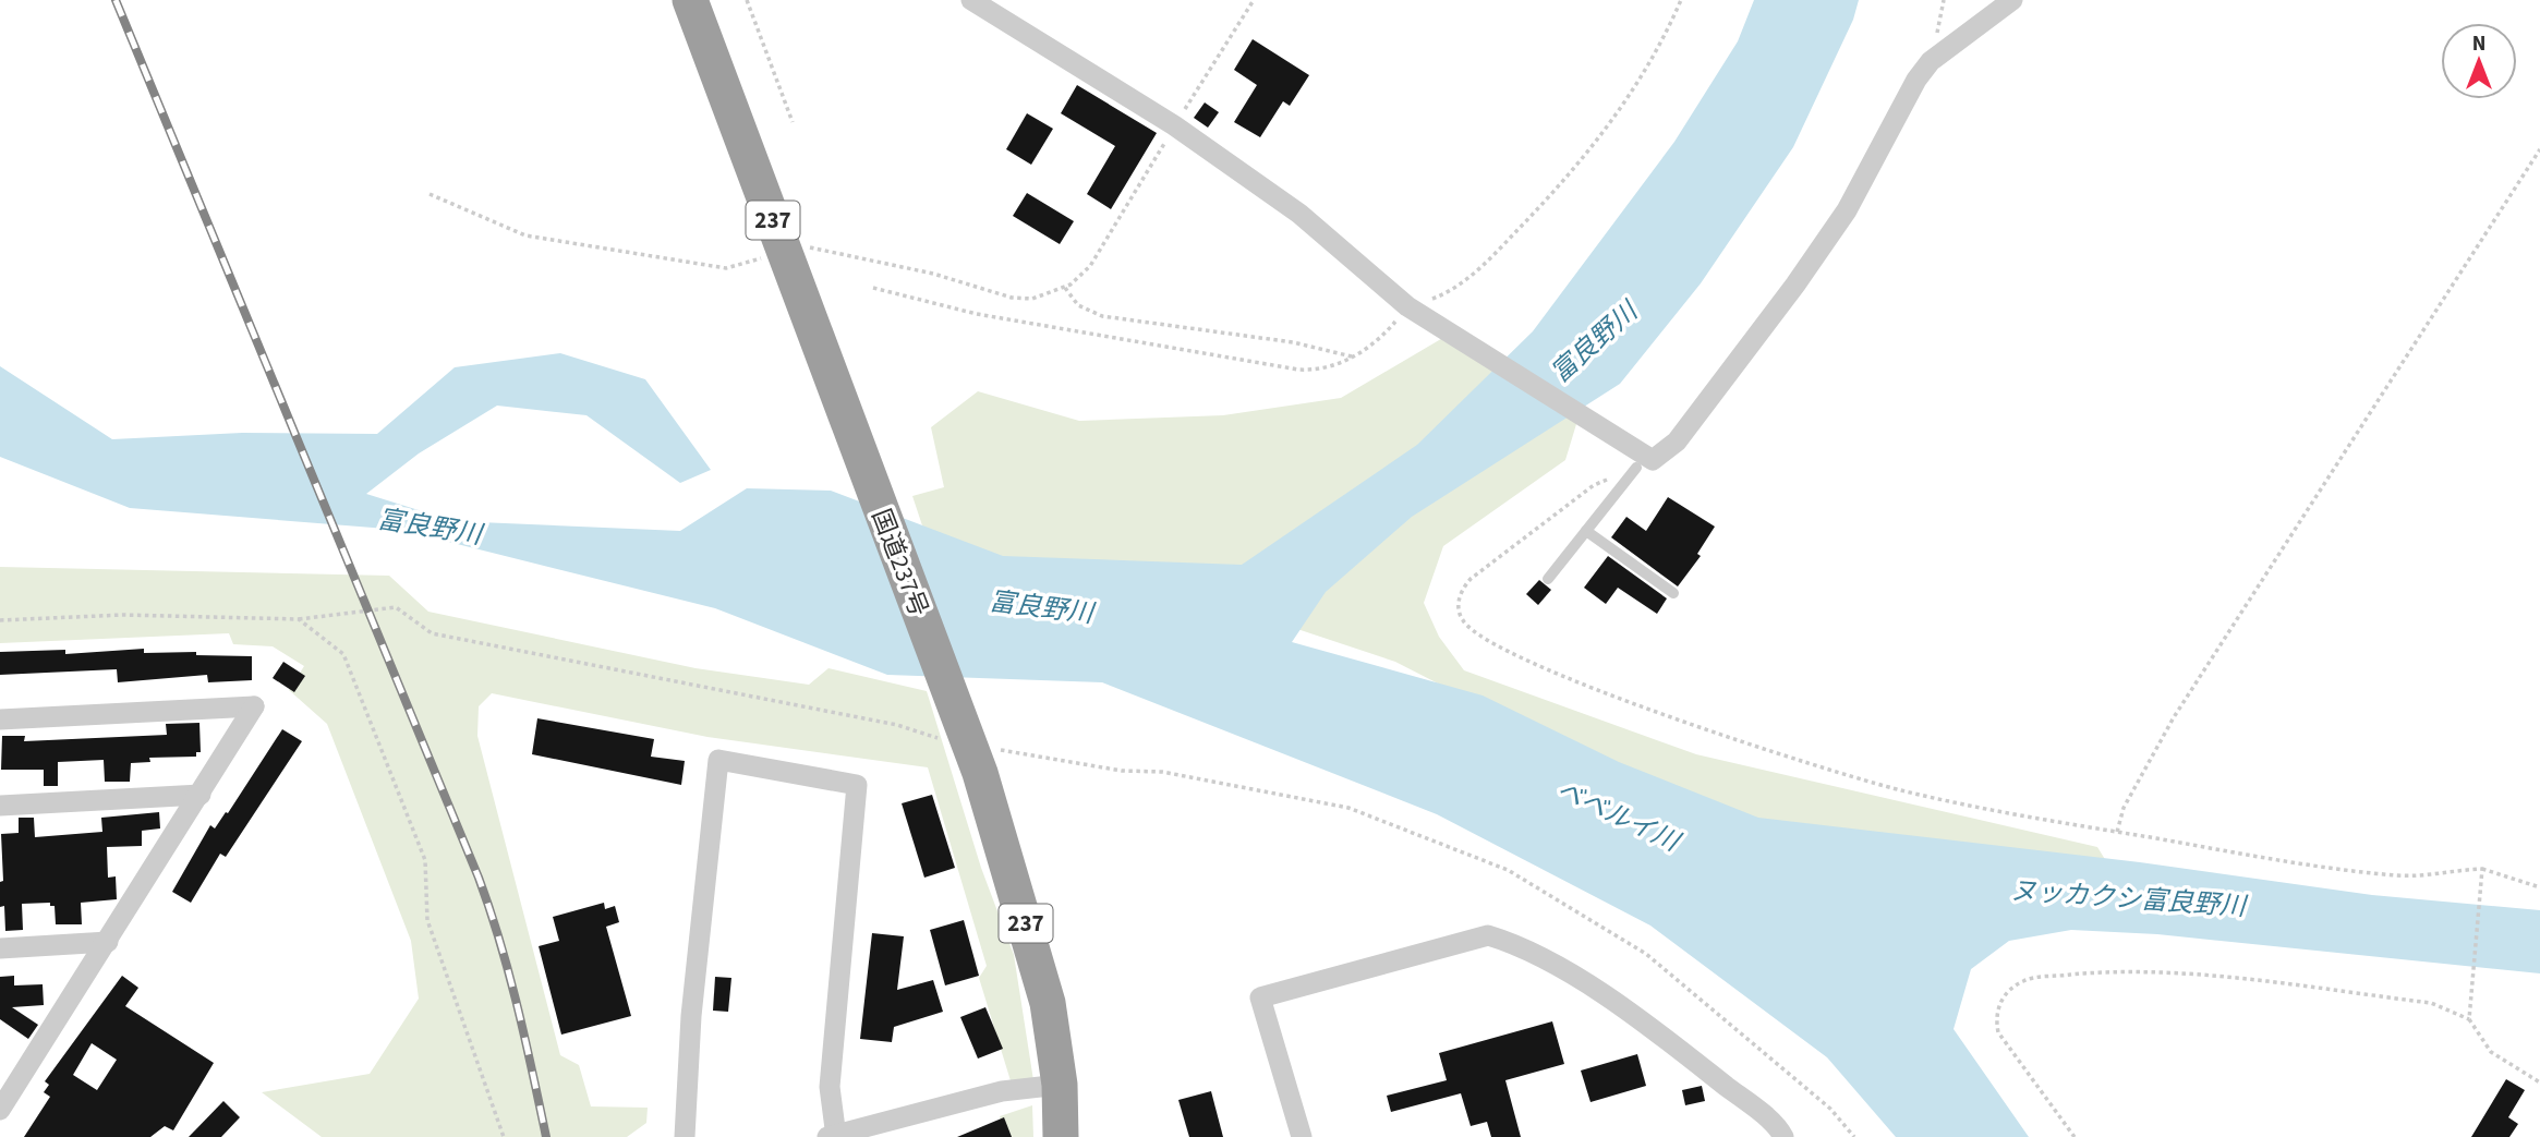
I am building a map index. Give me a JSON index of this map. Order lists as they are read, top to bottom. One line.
{"streets":{"highway":["237","国道237号"]},"water":["富良野川","ベベルイ川","ヌッカクシ富良野川"],"north":"top"}
